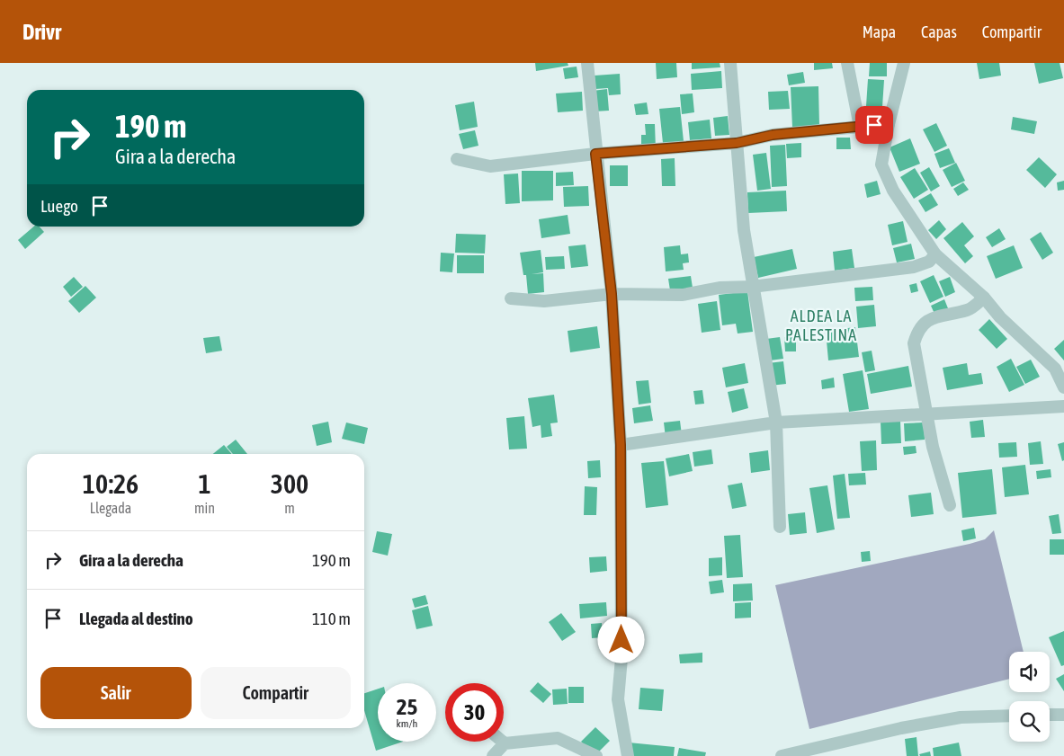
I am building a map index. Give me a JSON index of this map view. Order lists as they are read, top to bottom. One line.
{"districts":["ALDEA LA PALESTINA"],"page":{"header":"Drivr","nav":["Mapa","Capas","Compartir"],"turn":["190 m","Gira a la derecha"],"then":"Luego","eta":["10:26","Llegada","1","min","300","m"],"list":[{"name":"Gira a la derecha","value":"190 m"},{"name":"Llegada al destino","value":"110 m"}],"buttons":["Salir","Compartir"],"speed":"25 km/h","limit":"30"}}
